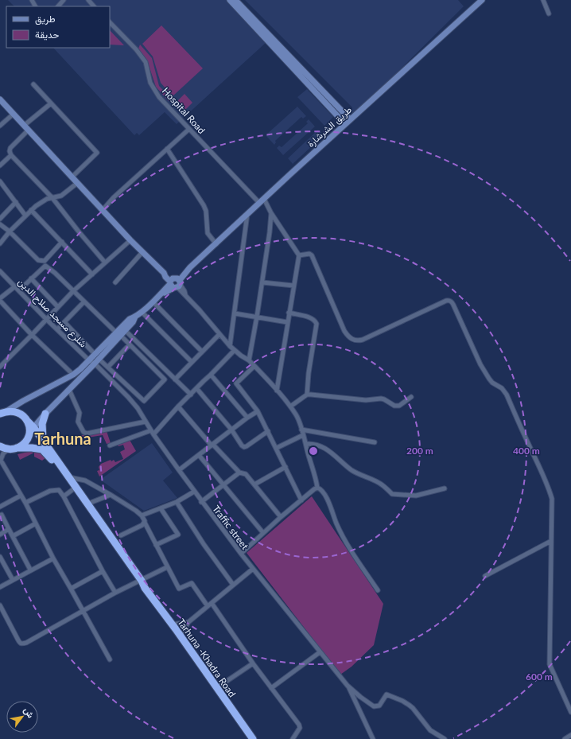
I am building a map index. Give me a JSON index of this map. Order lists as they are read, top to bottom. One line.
{"streets":{"highway":["Tarhuna -Khadra Road"],"street":["Hospital Road","طريق الشرشارة","شلرع مسجد صلاح الدين","Traffic street"]},"crossings":[["Hospital Road","طريق الشرشارة"],["شلرع مسجد صلاح الدين","Traffic street"]],"districts":["Tarhuna"],"legend":["طريق","حديقة"],"north":"top right","rings":["200 m","400 m","600 m"]}
